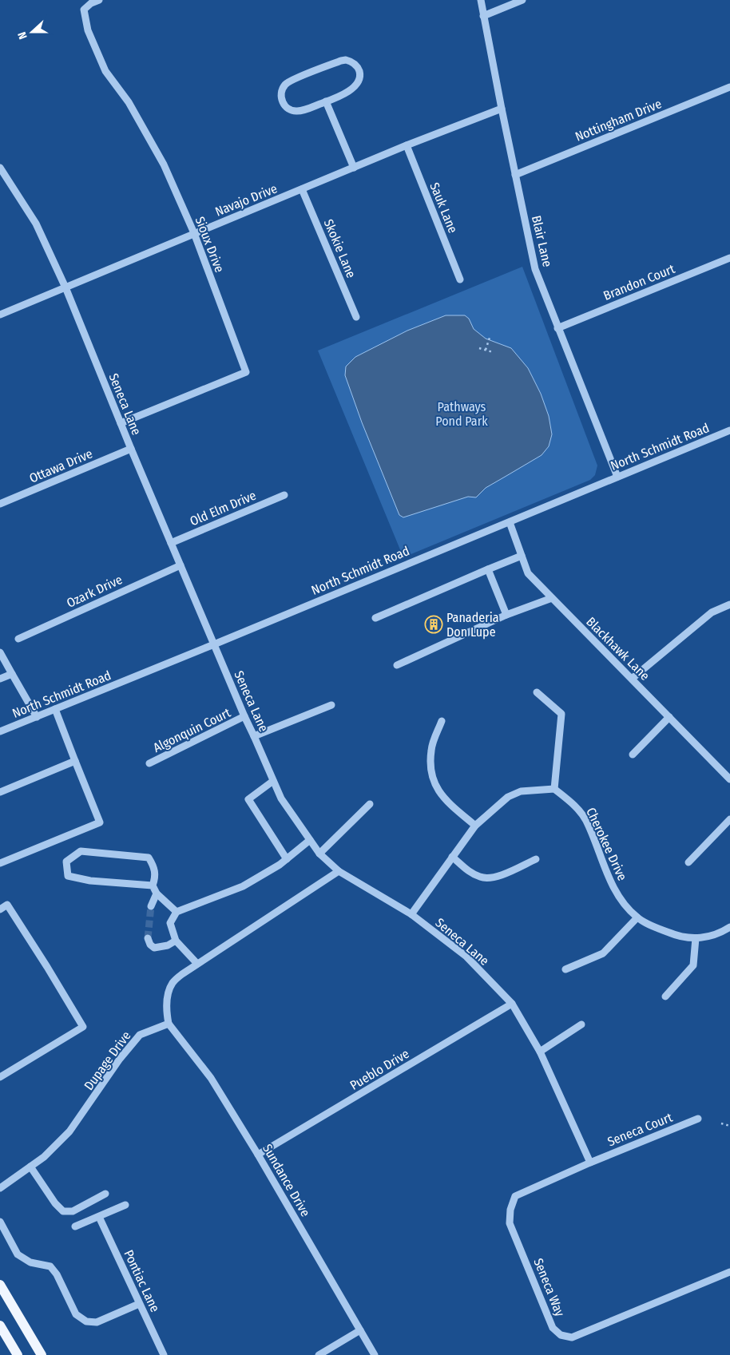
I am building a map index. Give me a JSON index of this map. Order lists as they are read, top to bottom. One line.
{"streets":{"street":["Nottingham Drive","Navajo Drive","Sauk Lane","Blair Lane","Sioux Drive","Skokie Lane","Brandon Court","Seneca Lane","North Schmidt Road","Ottawa Drive","Old Elm Drive","Ozark Drive","Blackhawk Lane","Algonquin Court","Cherokee Drive","Dupage Drive","Pueblo Drive","Seneca Court","Sundance Drive","Pontiac Lane","Seneca Way"]},"crossings":[["Nottingham Drive","Blair Lane"],["Navajo Drive","Sauk Lane"],["Navajo Drive","Blair Lane"],["Navajo Drive","Sioux Drive"],["Navajo Drive","Skokie Lane"],["Navajo Drive","Seneca Lane"],["Blair Lane","Brandon Court"],["Blair Lane","North Schmidt Road"],["Sioux Drive","Seneca Lane"],["Seneca Lane","North Schmidt Road"],["Seneca Lane","Ottawa Drive"],["Seneca Lane","Old Elm Drive"],["Seneca Lane","Ozark Drive"],["Seneca Lane","Algonquin Court"],["Seneca Lane","Pueblo Drive"],["Seneca Lane","Seneca Court"],["Seneca Lane","Seneca Way"],["North Schmidt Road","Blackhawk Lane"],["Dupage Drive","Sundance Drive"],["Pueblo Drive","Sundance Drive"],["Seneca Court","Seneca Way"]],"parks":["Pathways Pond Park"],"places":{"building":["Panaderia Don Lupe"]},"north":"left"}
